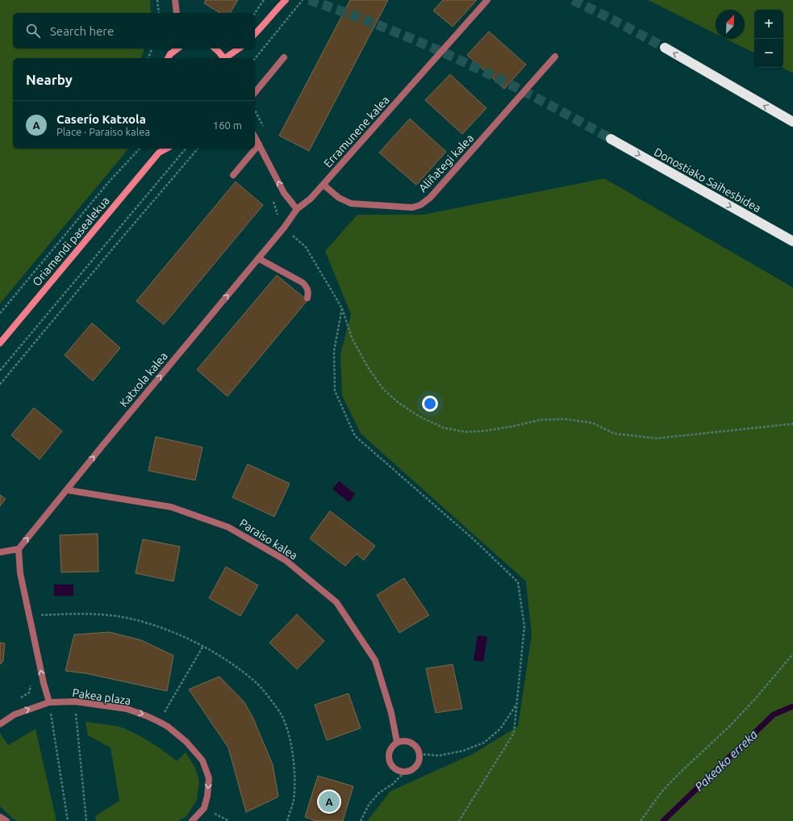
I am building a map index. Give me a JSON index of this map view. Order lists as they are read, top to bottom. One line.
{"streets":{"highway":["Donostiako Saihesbidea"],"street":["Erramunene kalea","Aliñategi kalea","Oriamendi pasealekua","Katxola kalea","Paraiso kalea","Pakea plaza"]},"crossings":[["Erramunene kalea","Aliñategi kalea"],["Erramunene kalea","Katxola kalea"],["Katxola kalea","Paraiso kalea"]],"one_way":["Donostiako Saihesbidea","Katxola kalea"],"water":["Pakeako erreka"],"north":"top right","page":{"map_buttons":["+","−"],"search":"Search here","heading":"Nearby","list":[{"mark":"A","name":"Caserío Katxola","note":"Place · Paraiso kalea","value":"160 m"}],"pins":"A"}}
